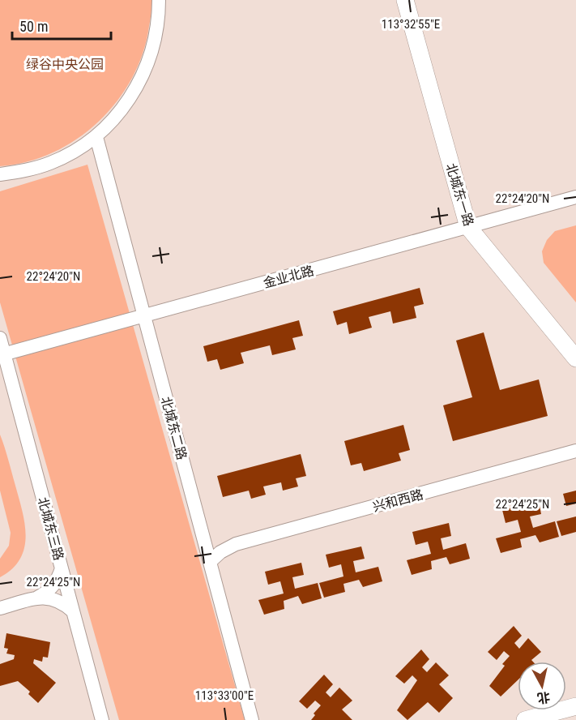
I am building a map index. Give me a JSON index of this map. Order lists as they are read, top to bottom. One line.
{"streets":{"street":["北城东一路","金业北路","北城东二路","兴和西路","北城东三路"]},"crossings":[["北城东一路","金业北路"],["金业北路","北城东二路"],["金业北路","北城东三路"]],"parks":["绿谷中央公园"],"scale_bar":"50 m","north":"bottom","coordinates":["113°32'55\"E","22°24'20\"N","22°24'25\"N","113°33'00\"E"]}
